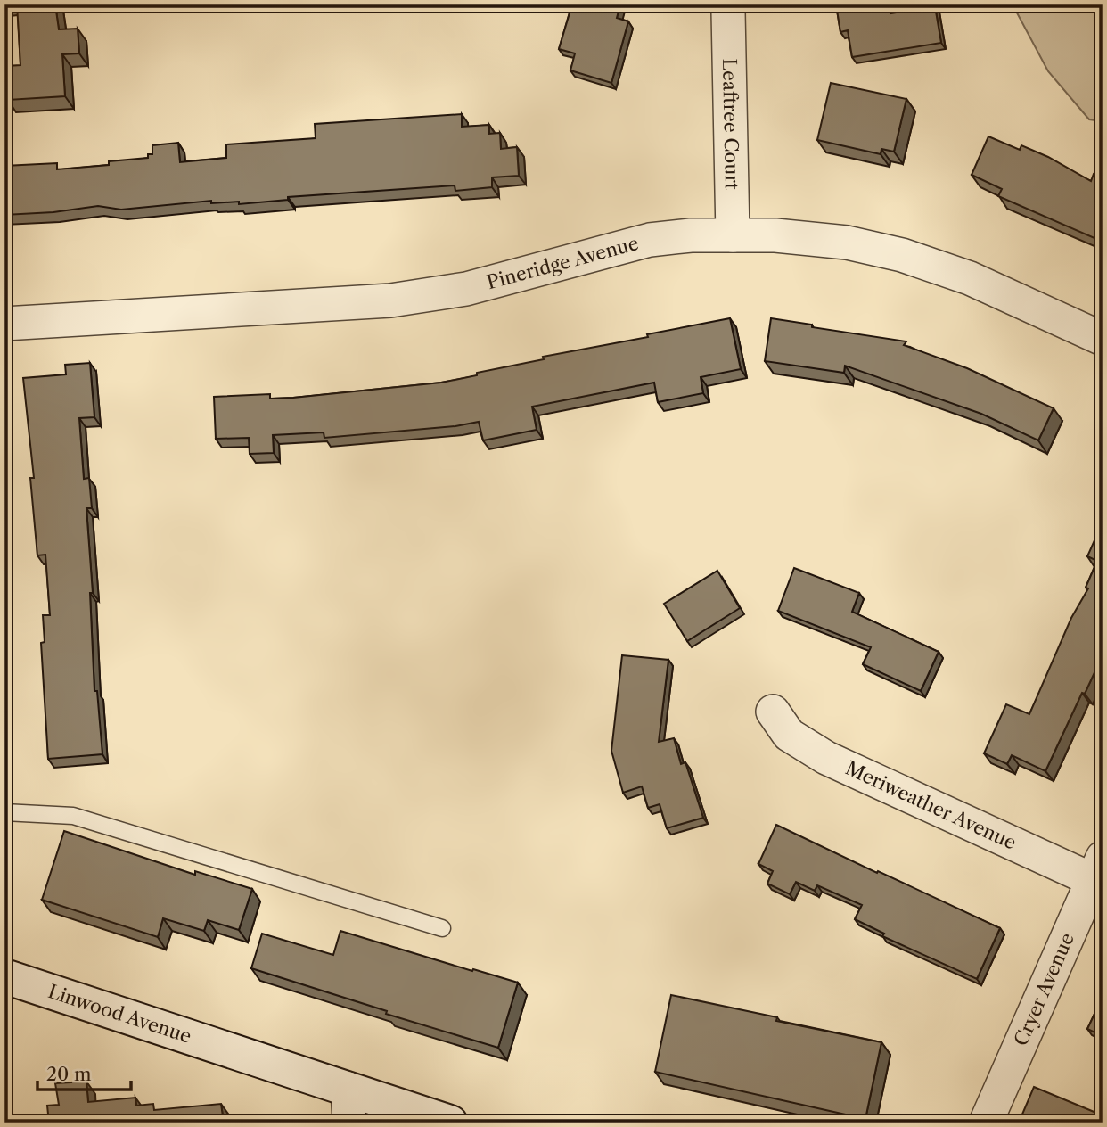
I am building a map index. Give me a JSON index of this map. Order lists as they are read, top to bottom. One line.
{"streets":{"main road":["Linwood Avenue"],"street":["Leaftree Court","Pineridge Avenue","Meriweather Avenue","Cryer Avenue"]},"crossings":[["Leaftree Court","Pineridge Avenue"],["Meriweather Avenue","Cryer Avenue"]],"scale_bar":"20 m"}
